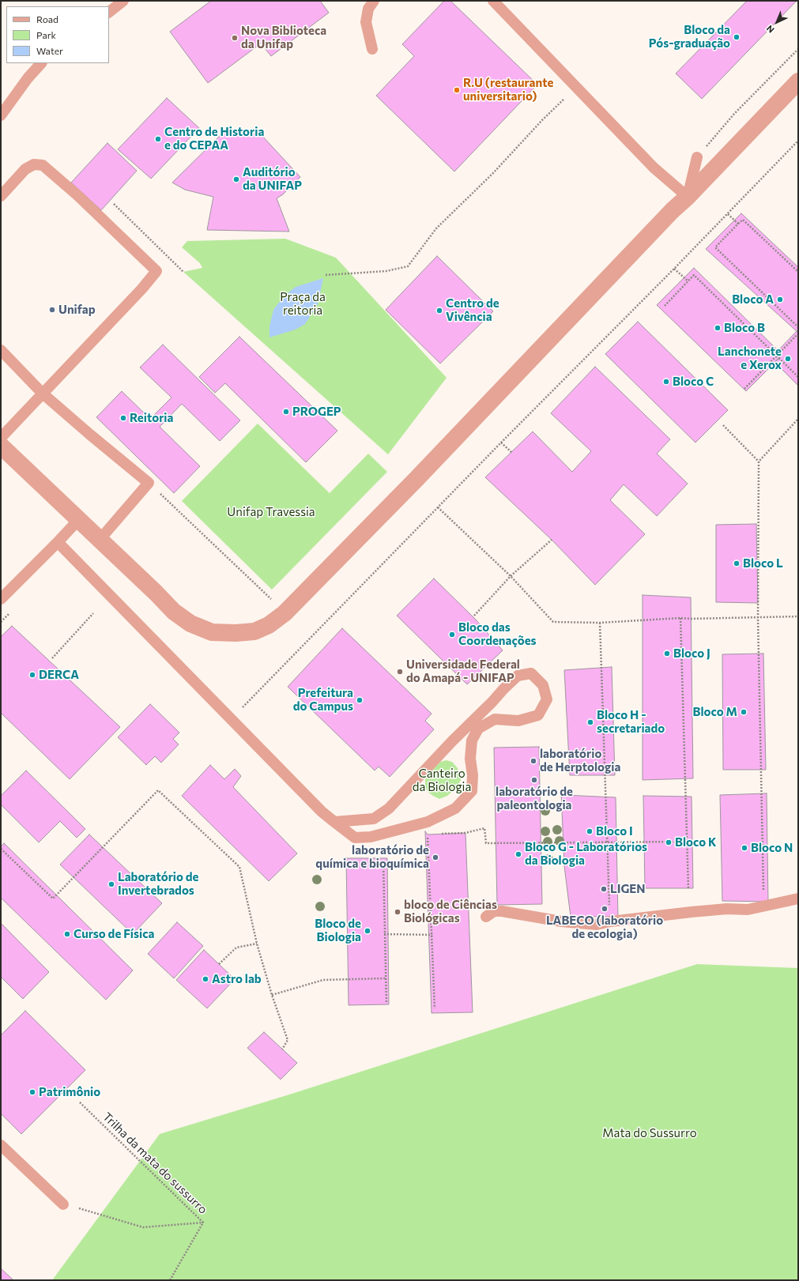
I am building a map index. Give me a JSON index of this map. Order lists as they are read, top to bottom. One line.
{"streets":{"path":["Trilha da mata do sussurro"]},"parks":["Praça da reitoria","Unifap Travessia","Canteiro da Biologia","Mata do Sussurro"],"places":["Bloco da Pós-graduação","Nova Biblioteca da Unifap","R.U (restaurante universitario)","Centro de Historia e do CEPAA","Auditório da UNIFAP","Bloco A","Unifap","Centro de Vivência","Bloco B","Lanchonete e Xerox","Bloco C","PROGEP","Reitoria","Bloco L","Bloco das Coordenações","Bloco J","Universidade Federal do Amapá - UNIFAP","DERCA","Prefeitura do Campus","Bloco M","Bloco H - secretariado","laboratório de Herptologia","laboratório de paleontologia","Bloco I","Bloco K","Bloco N","Bloco G - Laboratórios da Biologia","laboratório de química e bioquímica","Laboratório de Invertebrados","LIGEN","LABECO (laboratório de ecologia)","bloco de Ciências Biológicas","Bloco de Biologia","Curso de Física","Astro lab","Patrimônio"],"legend":["Road","Park","Water"],"north":"bottom left"}
